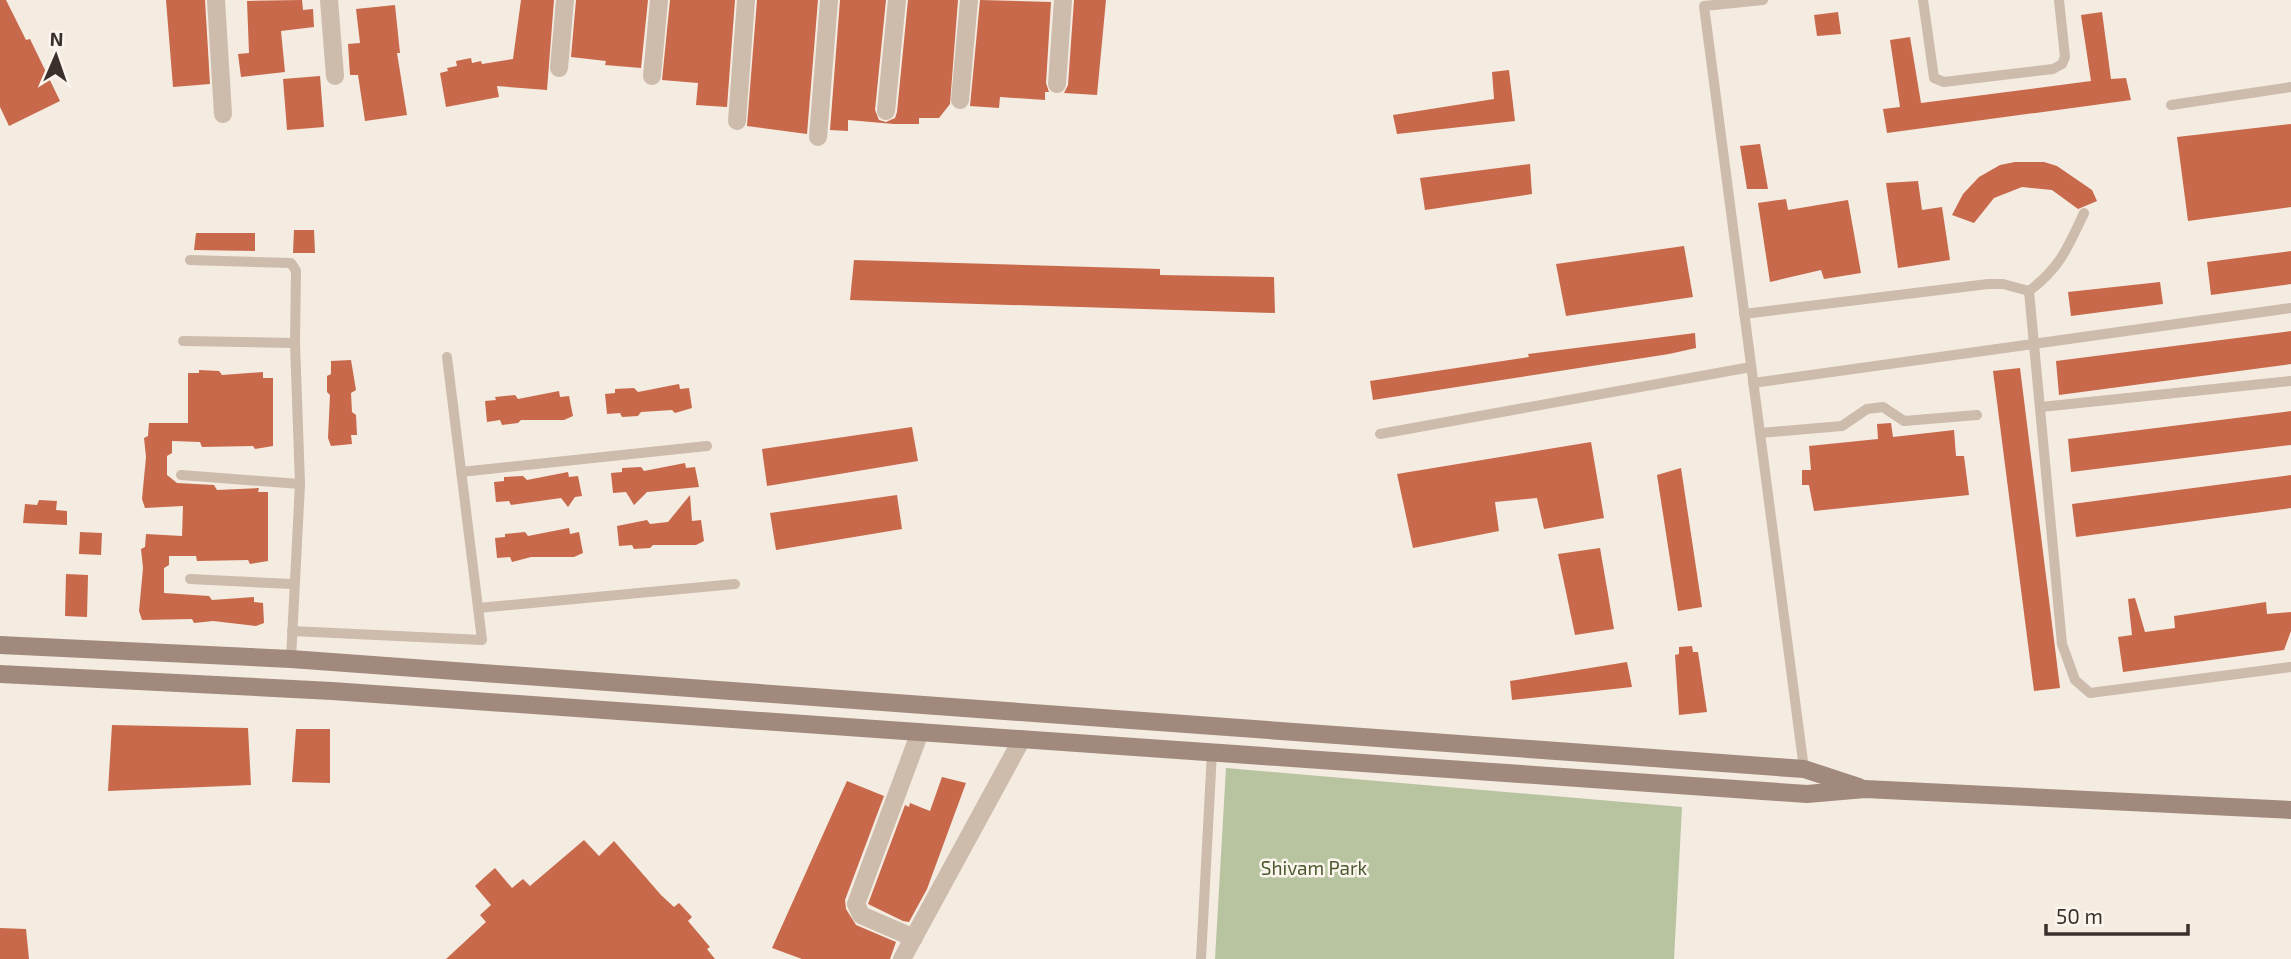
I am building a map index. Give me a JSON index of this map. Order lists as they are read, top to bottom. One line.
{"parks":["Shivam Park"],"scale_bar":"50 m","north":"top"}
